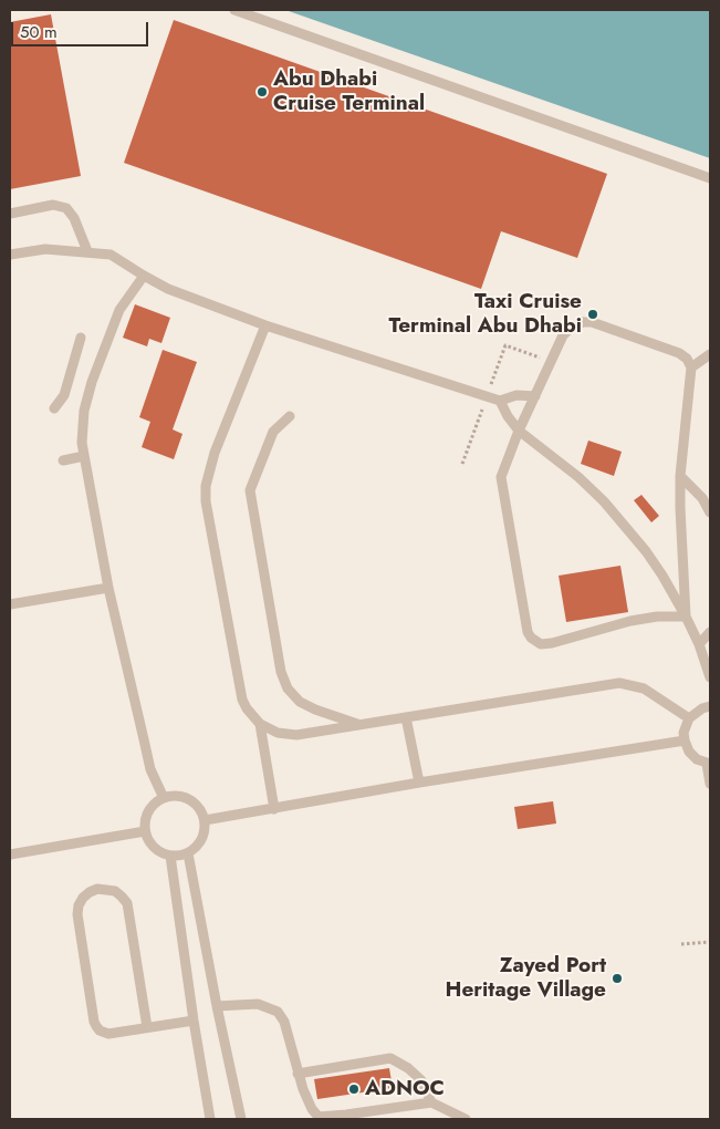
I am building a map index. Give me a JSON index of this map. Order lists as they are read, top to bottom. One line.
{"places":["Abu Dhabi Cruise Terminal","Taxi Cruise Terminal Abu Dhabi","Zayed Port Heritage Village","ADNOC"],"scale_bar":"50 m"}
